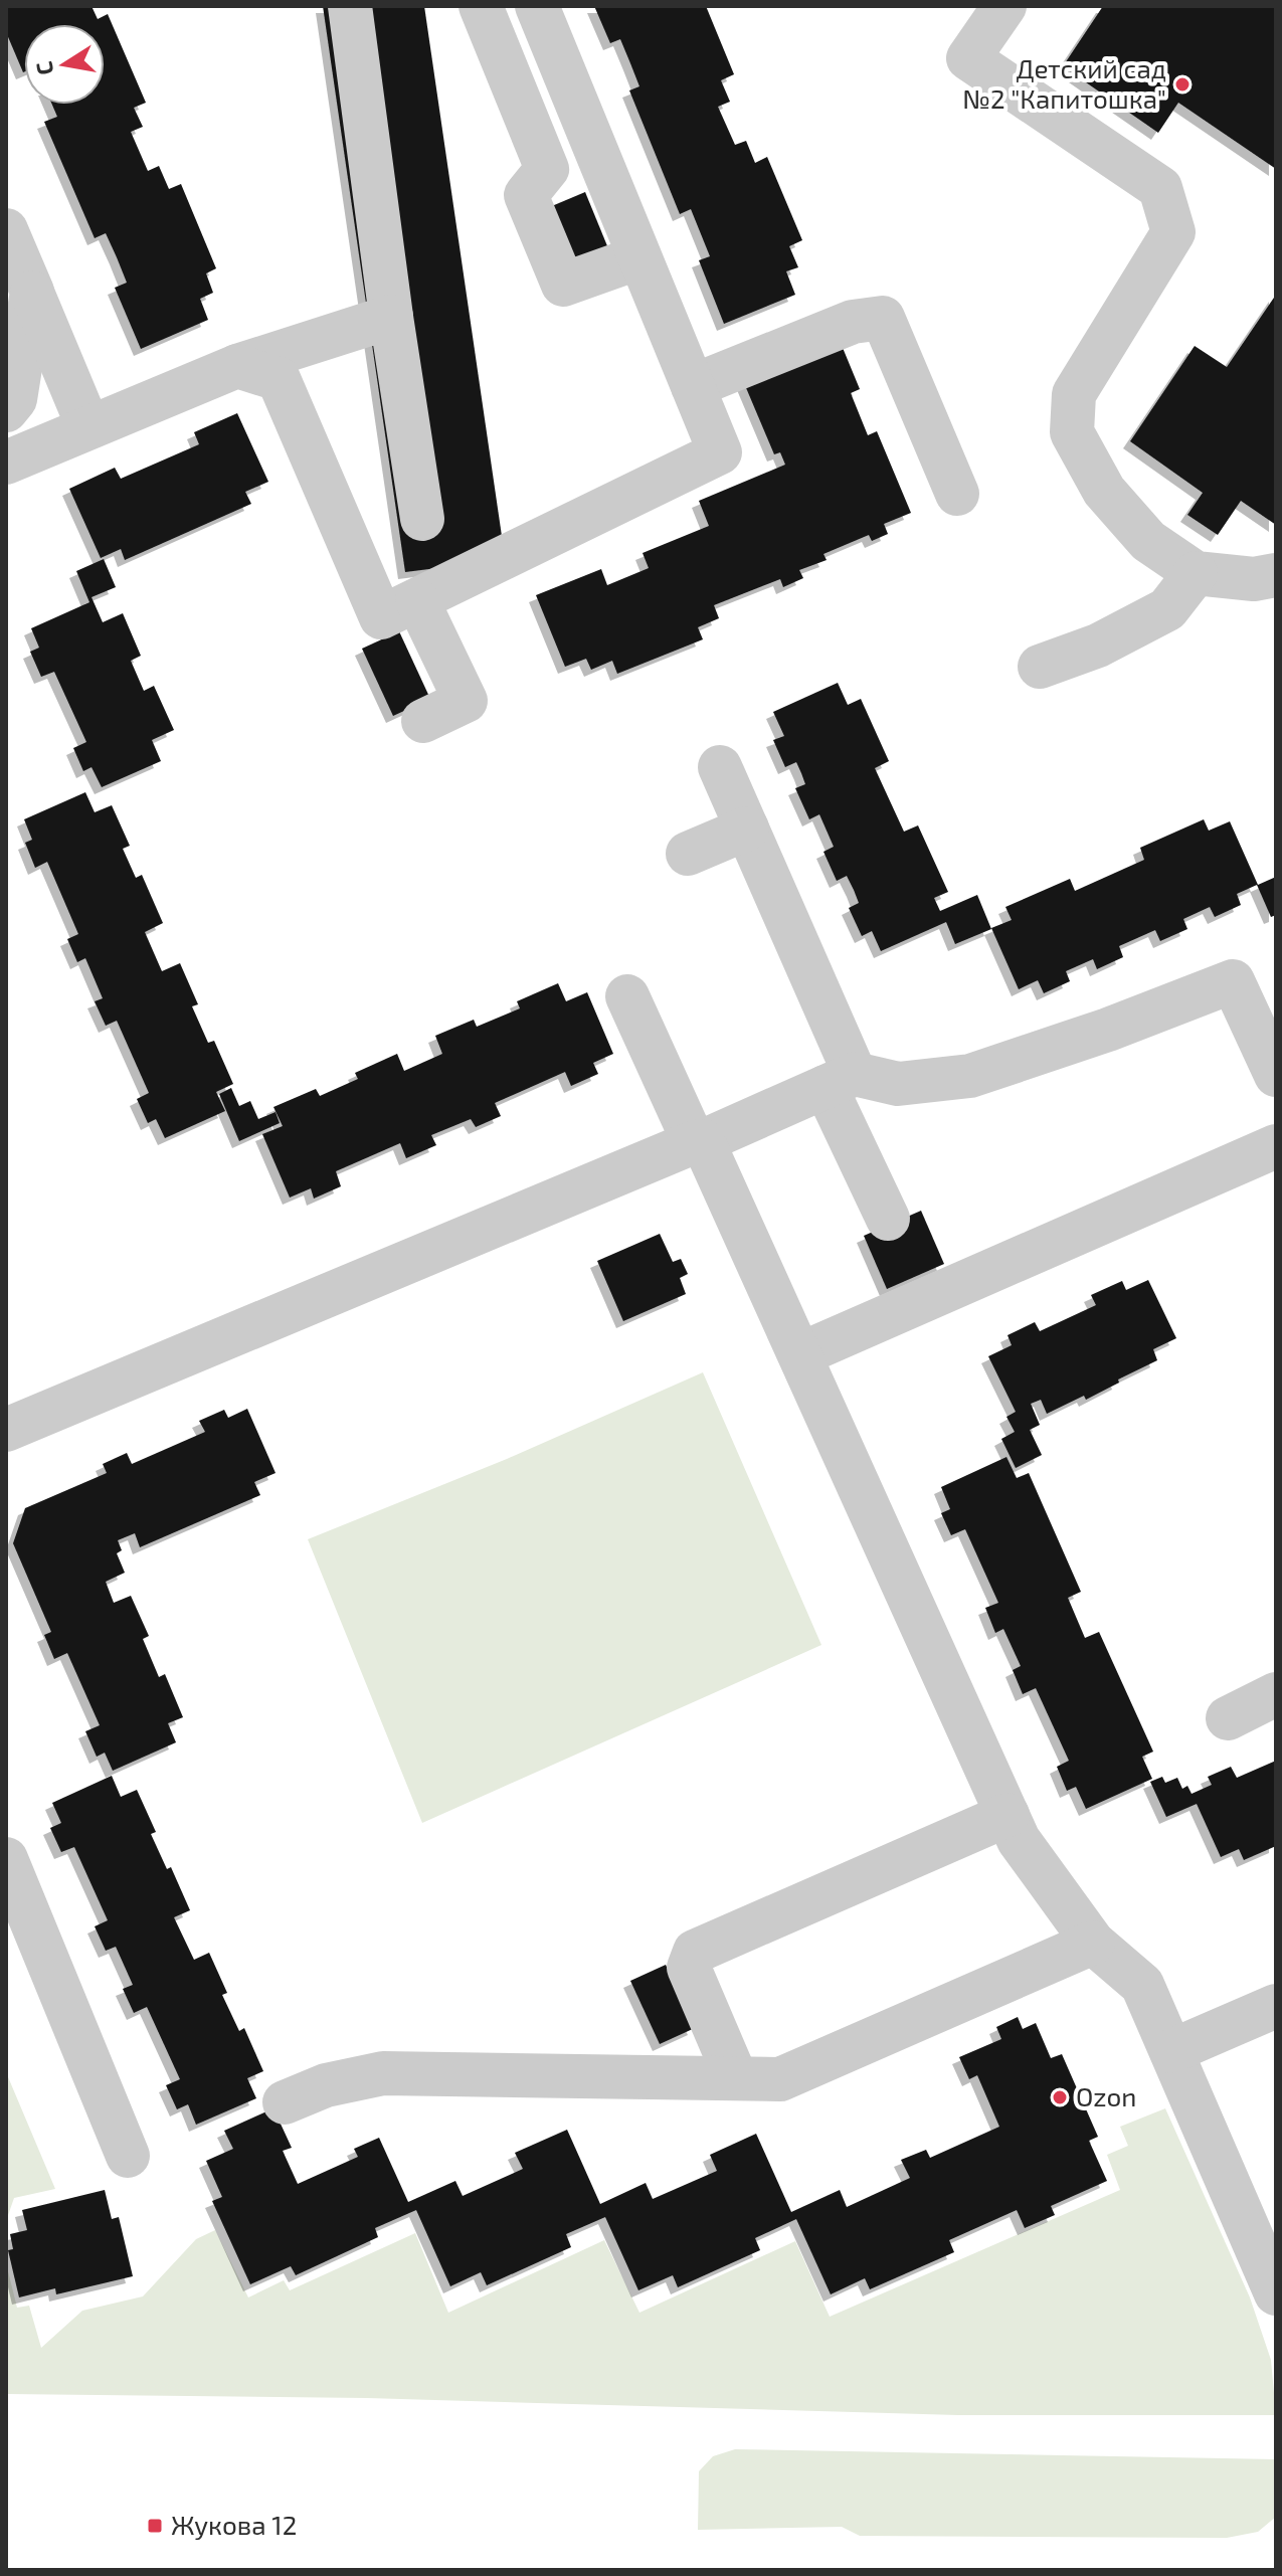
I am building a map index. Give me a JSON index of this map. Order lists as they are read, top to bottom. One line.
{"places":{"other":["Детский сад №2 \"Капитошка\"","Ozon"],"transit":["Жукова 12"]},"north":"left"}
